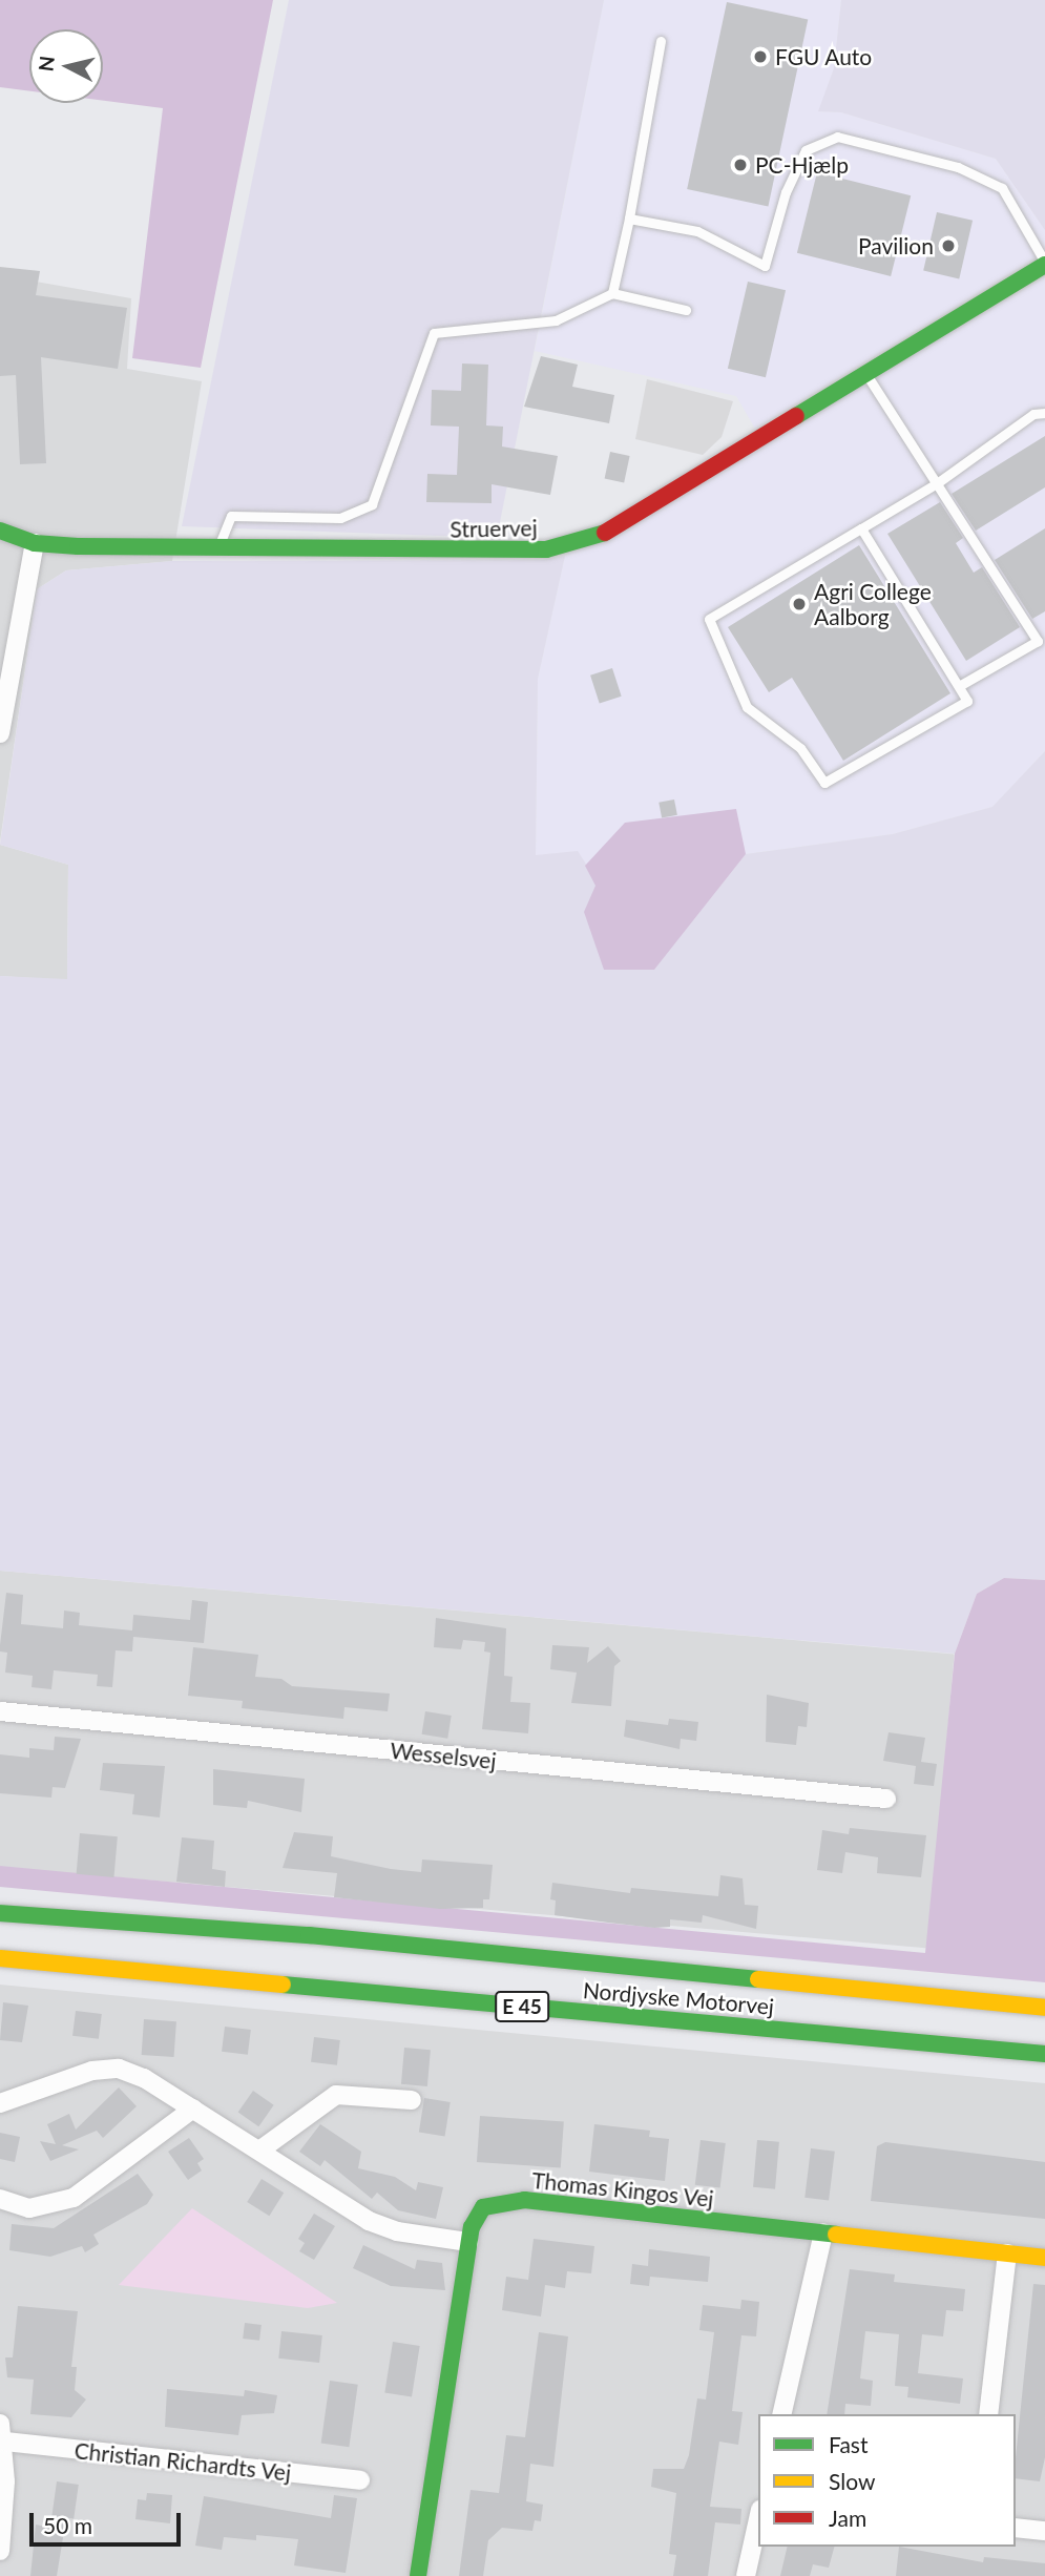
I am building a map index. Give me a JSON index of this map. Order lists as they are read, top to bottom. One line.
{"streets":{"main road":["Struervej","Nordjyske Motorvej","E 45","Thomas Kingos Vej"],"street":["Wesselsvej","Christian Richardts Vej"]},"places":["FGU Auto","PC-Hjælp","Pavilion","Agri College Aalborg"],"legend":["Fast","Slow","Jam"],"scale_bar":"50 m","north":"left"}
